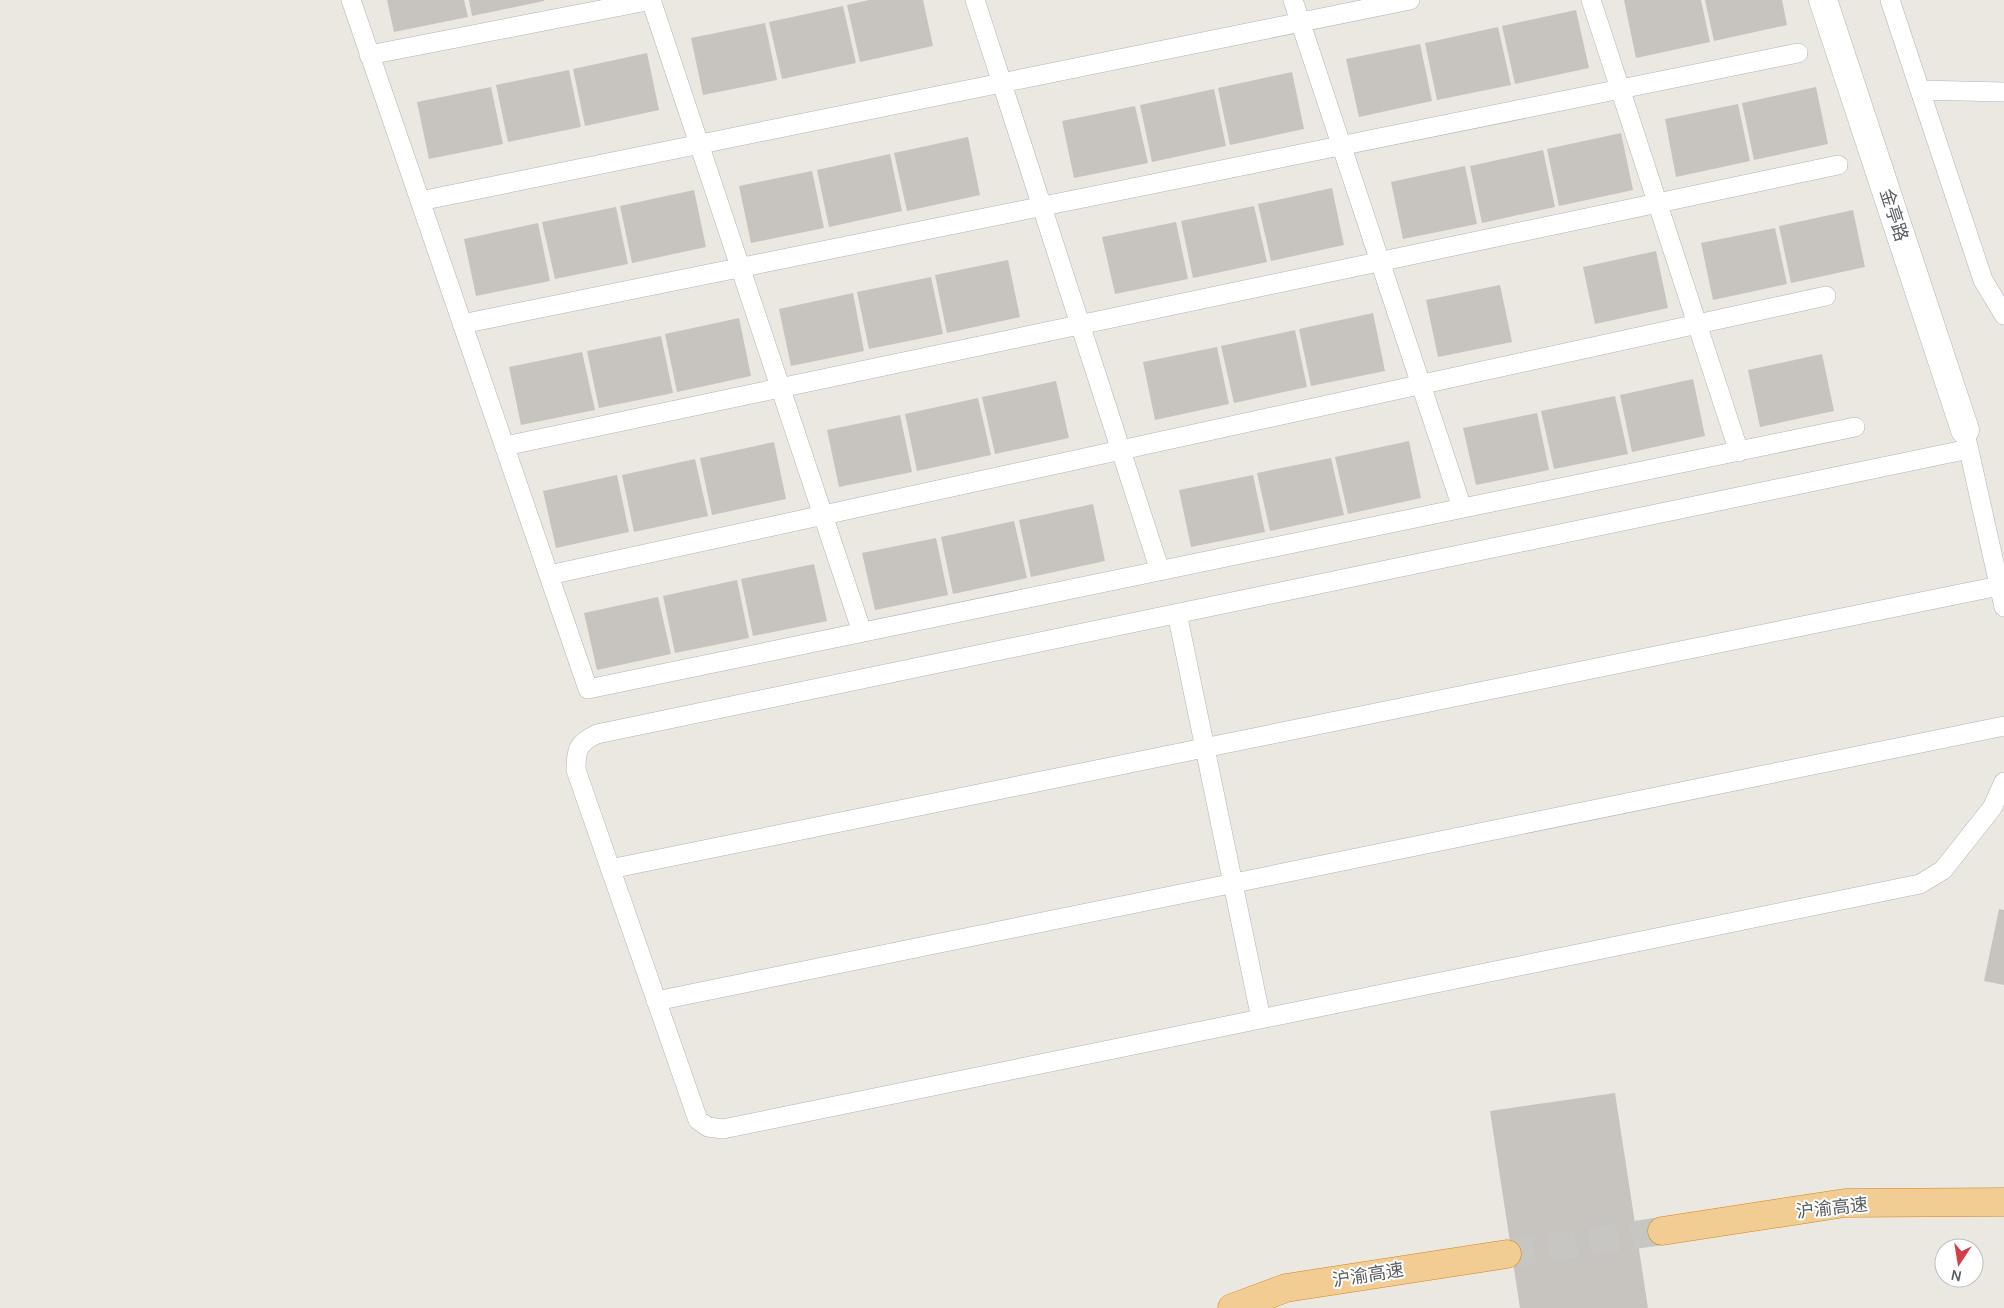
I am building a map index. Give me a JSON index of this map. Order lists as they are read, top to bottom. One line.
{"streets":{"highway":["沪渝高速"],"street":["金亭路"]},"north":"bottom"}
